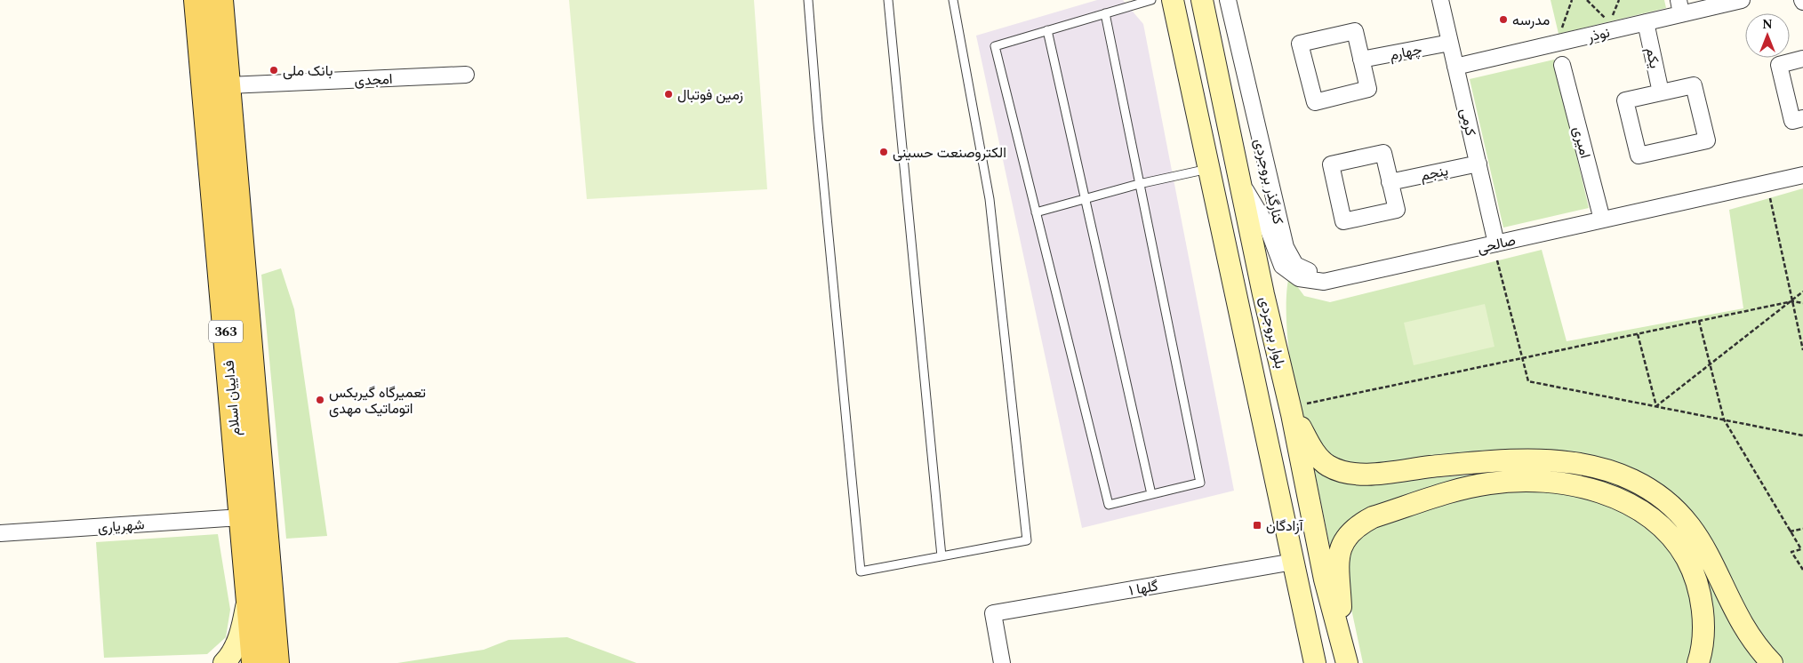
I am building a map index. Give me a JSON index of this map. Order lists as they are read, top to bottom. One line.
{"streets":{"main road":["363","بلوار بروجردی","فداییان اسلام"],"street":["نوذر","چهارم","یکم","امجدی","کرمی","امیری","پنجم","کنارگذر بروجردی","صالحی","شهریاری","گلها ۱"]},"crossings":[["نوذر","یکم"],["نوذر","کرمی"],["چهارم","کرمی"],["امجدی","فداییان اسلام"],["کرمی","پنجم"],["کرمی","صالحی"],["امیری","صالحی"],["کنارگذر بروجردی","صالحی"],["صالحی","بلوار بروجردی"],["بلوار بروجردی","گلها ۱"],["فداییان اسلام","شهریاری"]],"places":{"other":["مدرسه","بانک ملی","زمین فوتبال","الکتروصنعت حسینی","تعمیرگاه گیربکس اتوماتیک مهدی"],"transit":["آزادگان"]},"north":"top"}
